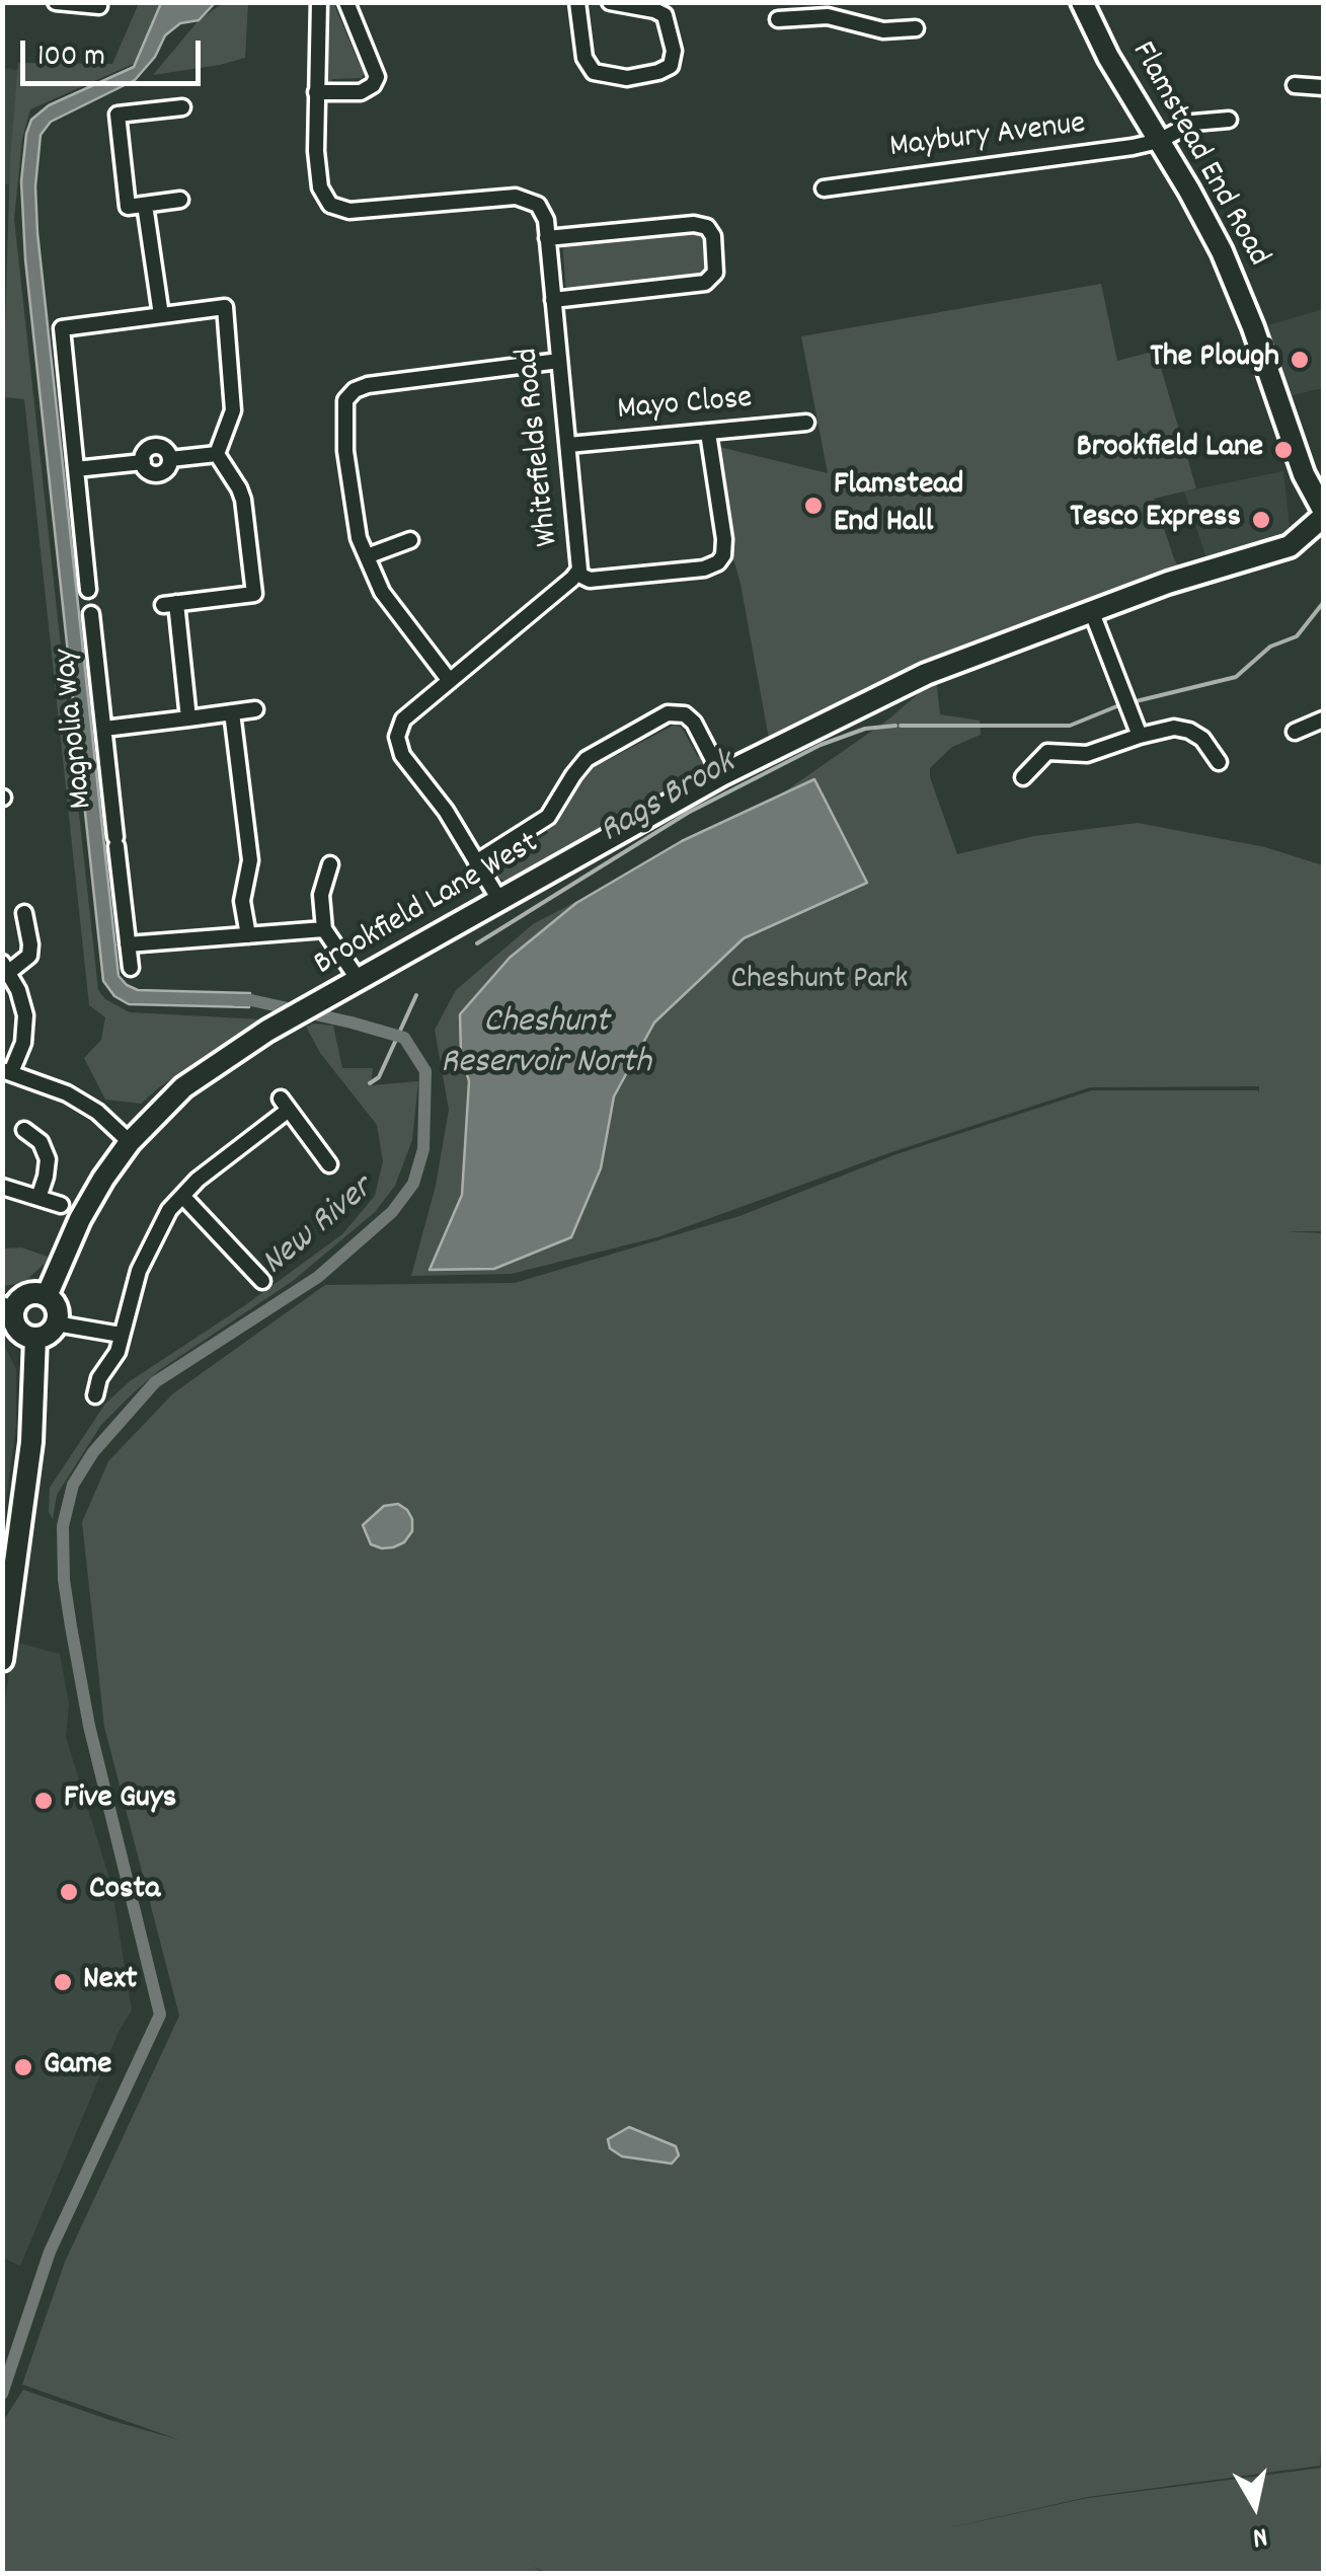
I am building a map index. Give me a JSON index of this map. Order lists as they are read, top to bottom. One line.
{"streets":{"main road":["Flamstead End Road","Brookfield Lane West"],"street":["Maybury Avenue","Mayo Close","Whitefields Road","Magnolia Way"]},"crossings":[["Maybury Avenue","Flamstead End Road"],["Mayo Close","Whitefields Road"],["Whitefields Road","Brookfield Lane West"]],"water":["Rags Brook","Cheshunt Reservoir North","New River"],"parks":["Cheshunt Park"],"places":["The Plough","Brookfield Lane","Flamstead End Hall","Tesco Express","Five Guys","Costa","Next","Game"],"scale_bar":"100 m","north":"bottom"}
